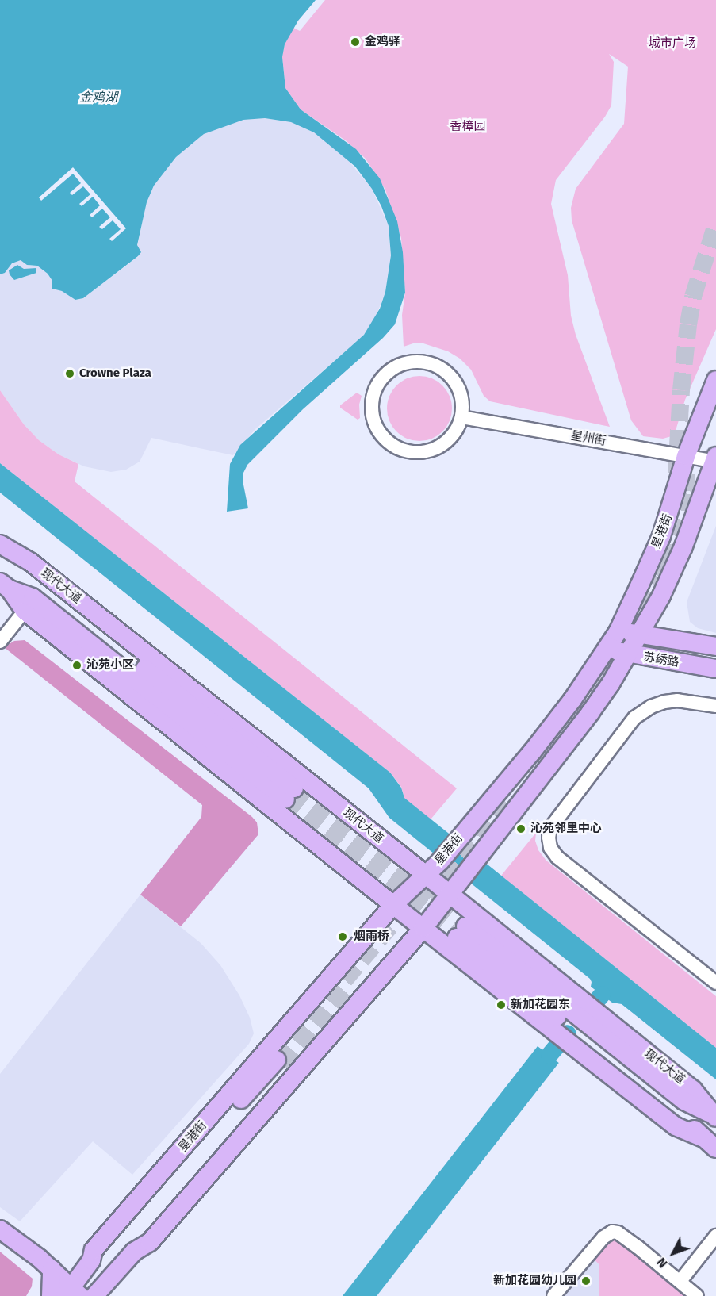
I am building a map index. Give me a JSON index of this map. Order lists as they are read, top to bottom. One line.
{"streets":{"main road":["星港街","现代大道","苏绣路"],"street":["星州街"]},"crossings":[["星州街","星港街"],["星港街","现代大道"],["星港街","苏绣路"]],"water":["金鸡湖"],"parks":["城市广场","香樟园"],"places":["金鸡驿","Crowne Plaza","沁苑小区","沁苑邻里中心","烟雨桥","新加花园东","新加花园幼儿园"],"north":"bottom left"}
